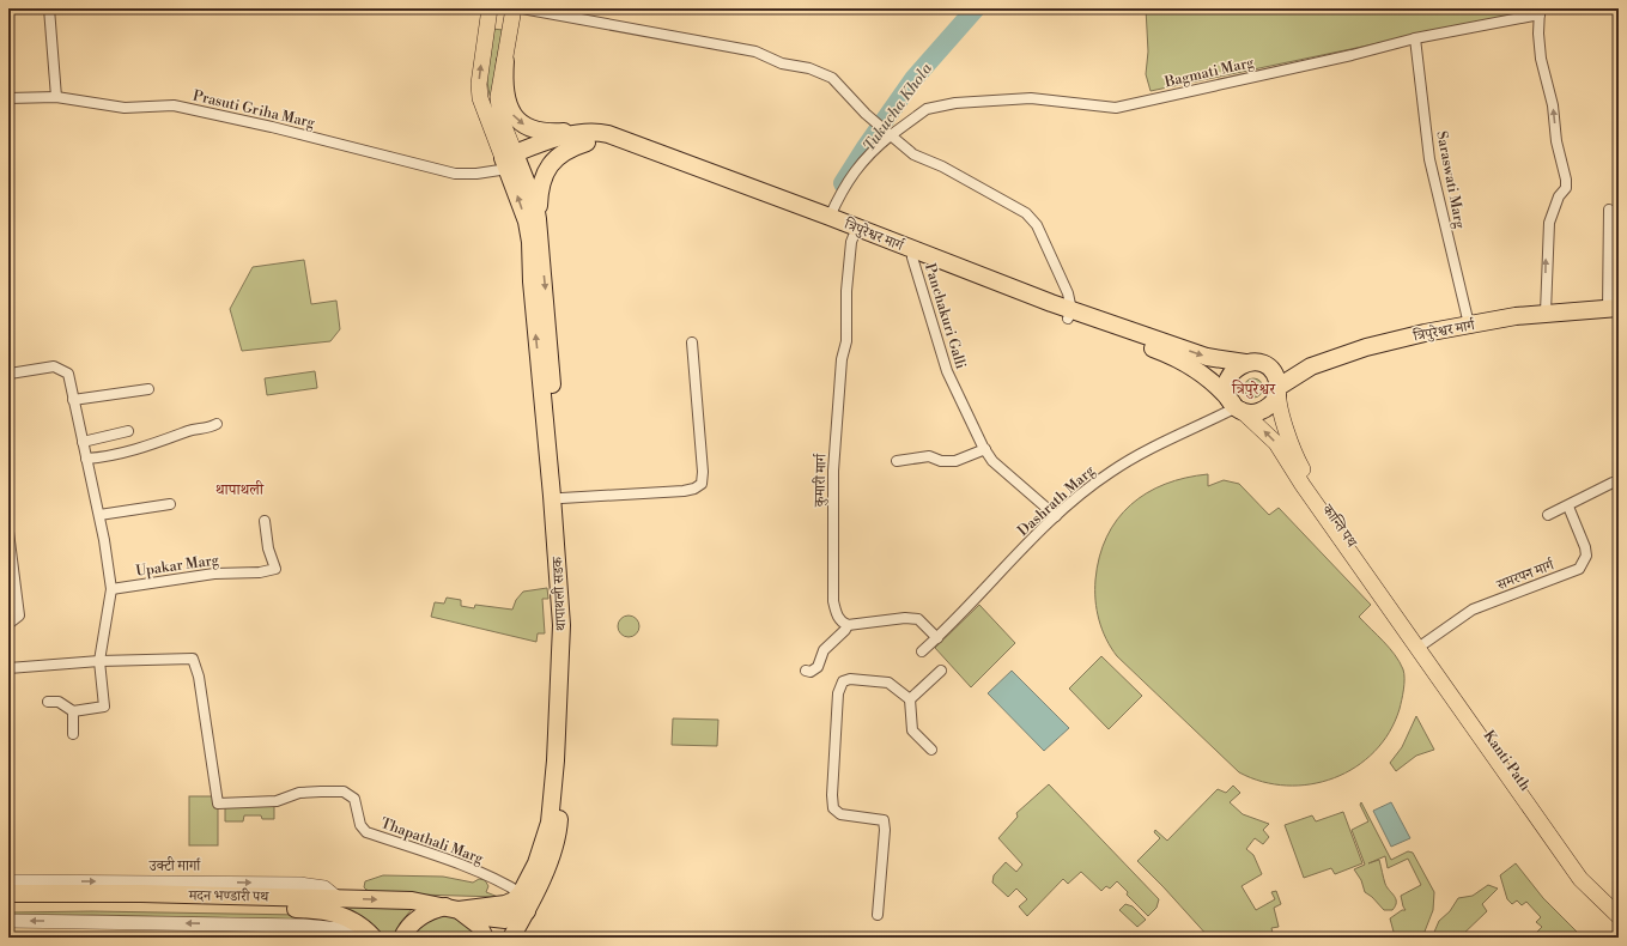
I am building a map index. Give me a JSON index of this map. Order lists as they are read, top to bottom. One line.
{"streets":{"highway":["त्रिपुरेश्वर मार्ग","थापाथली सडक","मदन भण्डारी पथ"],"main road":["कान्ति पथ","Kanti Path"],"street":["Bagmati Marg","Prasuti Griha Marg","Saraswati Marg","Panchakuri Galli","कुमारी मार्ग","Dashrath Marg","Upakar Marg","समरपन मार्ग","Thapathali Marg","उक्टी मार्गा"]},"crossings":[["Bagmati Marg","Saraswati Marg"],["Bagmati Marg","त्रिपुरेश्वर मार्ग"],["Prasuti Griha Marg","त्रिपुरेश्वर मार्ग"],["Saraswati Marg","त्रिपुरेश्वर मार्ग"],["त्रिपुरेश्वर मार्ग","Panchakuri Galli"],["त्रिपुरेश्वर मार्ग","कुमारी मार्ग"],["त्रिपुरेश्वर मार्ग","Dashrath Marg"],["त्रिपुरेश्वर मार्ग","कान्ति पथ"],["Panchakuri Galli","Dashrath Marg"],["Dashrath Marg","कान्ति पथ"],["कान्ति पथ","समरपन मार्ग"],["कान्ति पथ","Kanti Path"],["समरपन मार्ग","Kanti Path"],["थापाथली सडक","Thapathali Marg"],["उक्टी मार्गा","मदन भण्डारी पथ"]],"districts":["त्रिपुरेश्वर","थापाथली"],"water":["Tukucha Khola"]}
